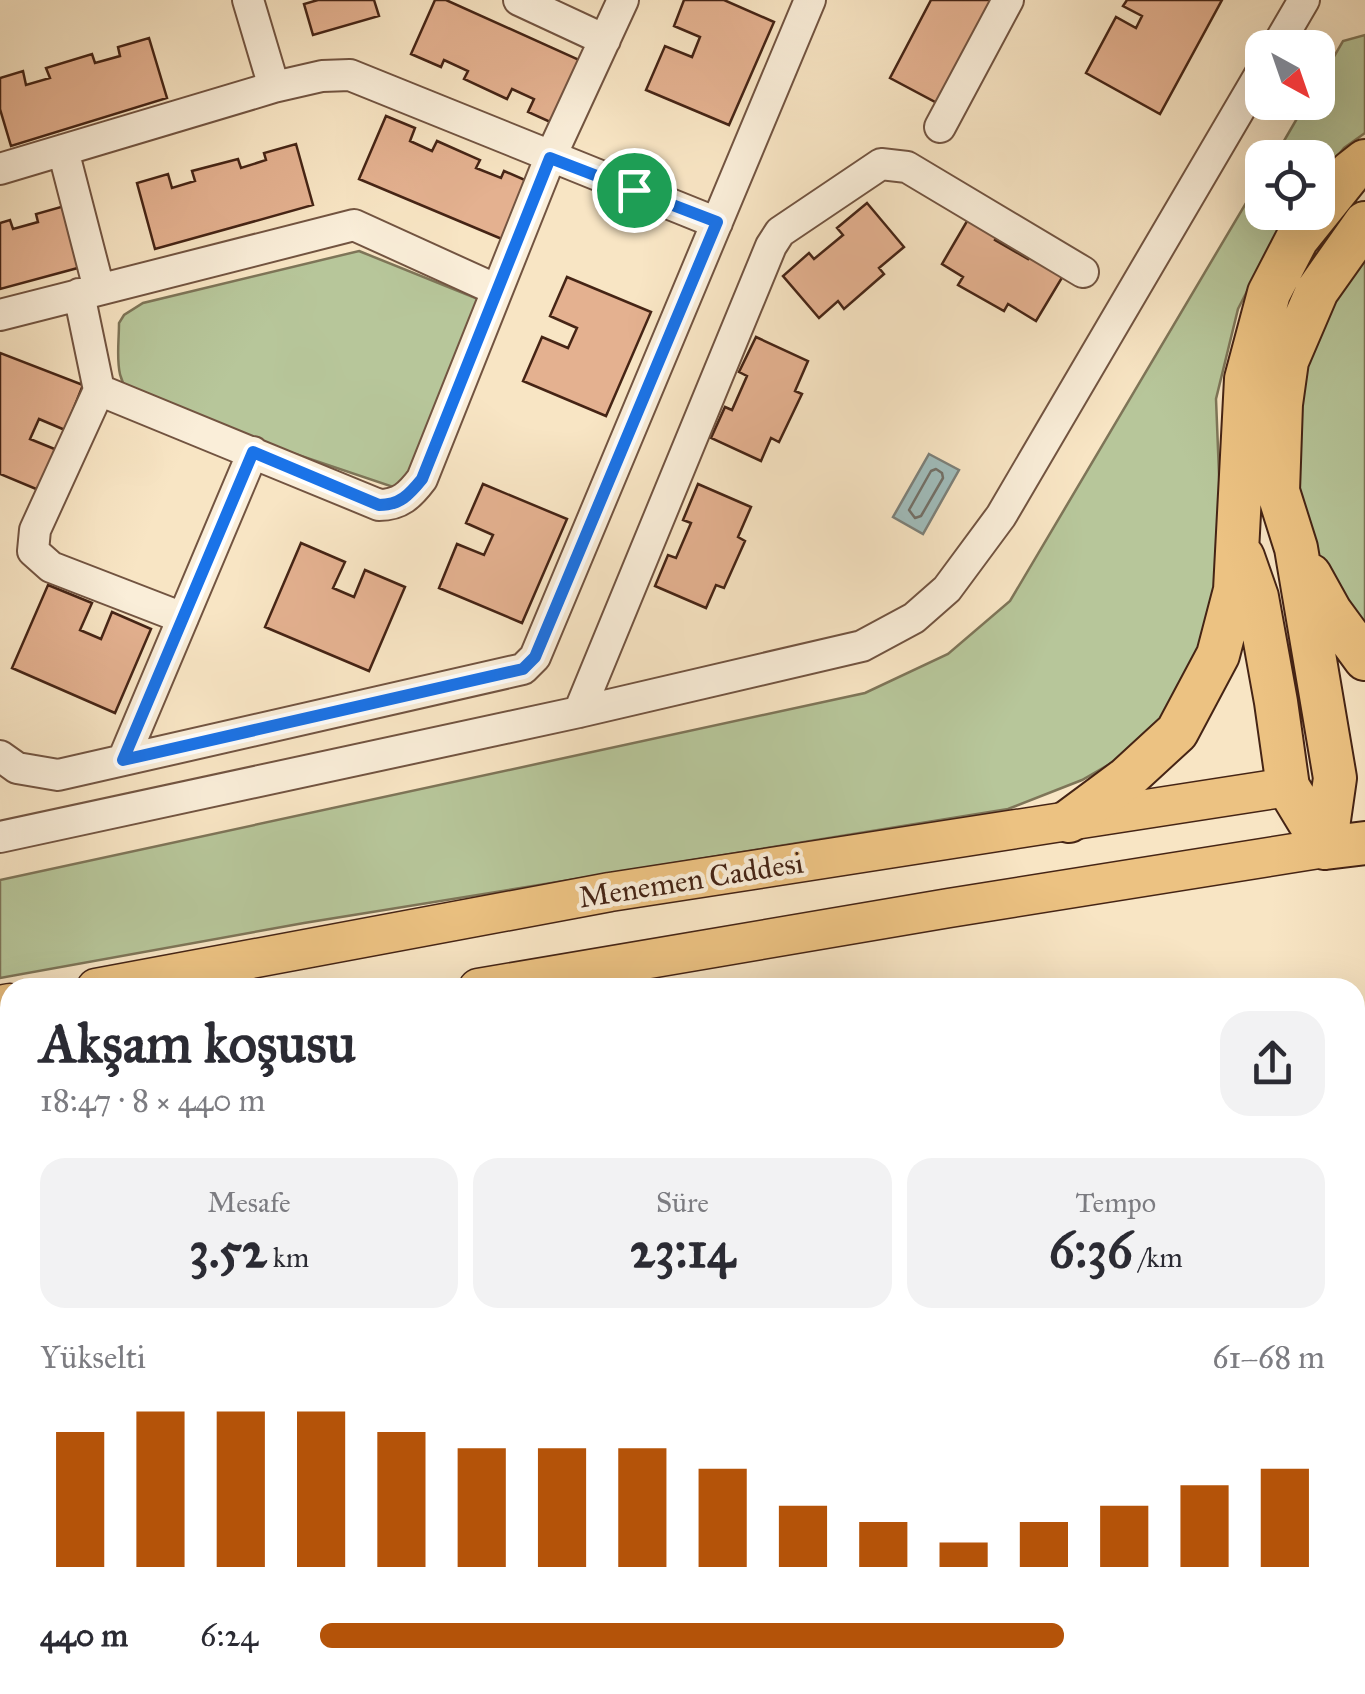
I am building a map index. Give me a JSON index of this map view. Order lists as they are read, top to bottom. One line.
{"streets":{"main road":["Menemen Caddesi"]},"north":"bottom right","page":{"heading":["Akşam koşusu","18:47 · 8 × 440 m"],"stats":[["Mesafe","3.52 km"],["Süre","23:14"],["Tempo","6:36 /km"]],"chart":["Yükselti","61–68 m"],"list":[{"name":"440 m","note":"6:24"}]}}
